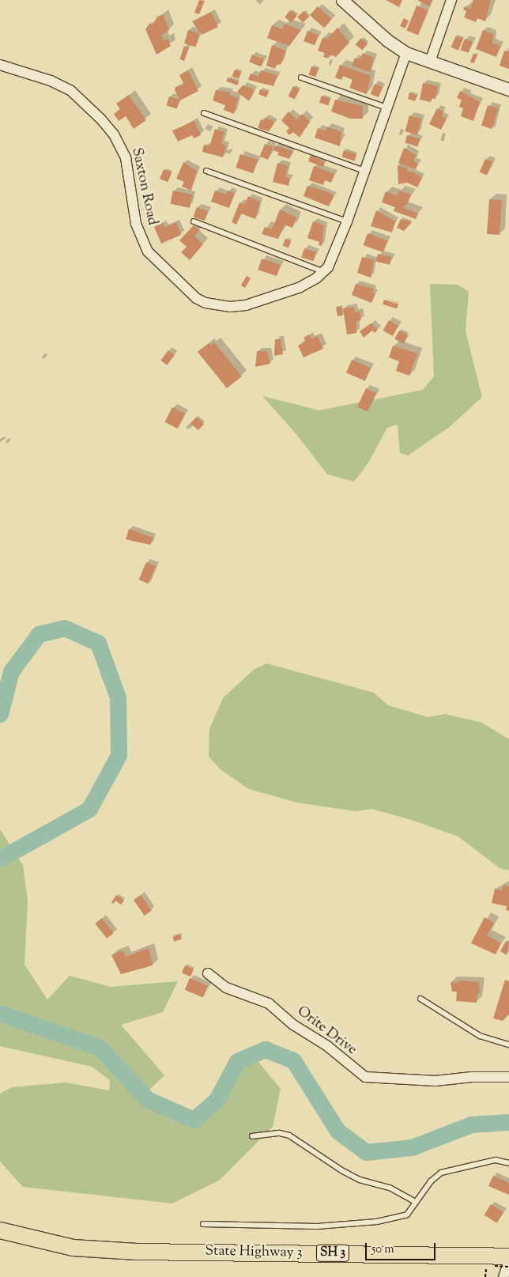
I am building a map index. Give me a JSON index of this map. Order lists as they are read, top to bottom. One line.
{"streets":{"highway":["State Highway 3","SH 3"],"street":["Saxton Road","Orite Drive"]},"scale_bar":"50 m"}
